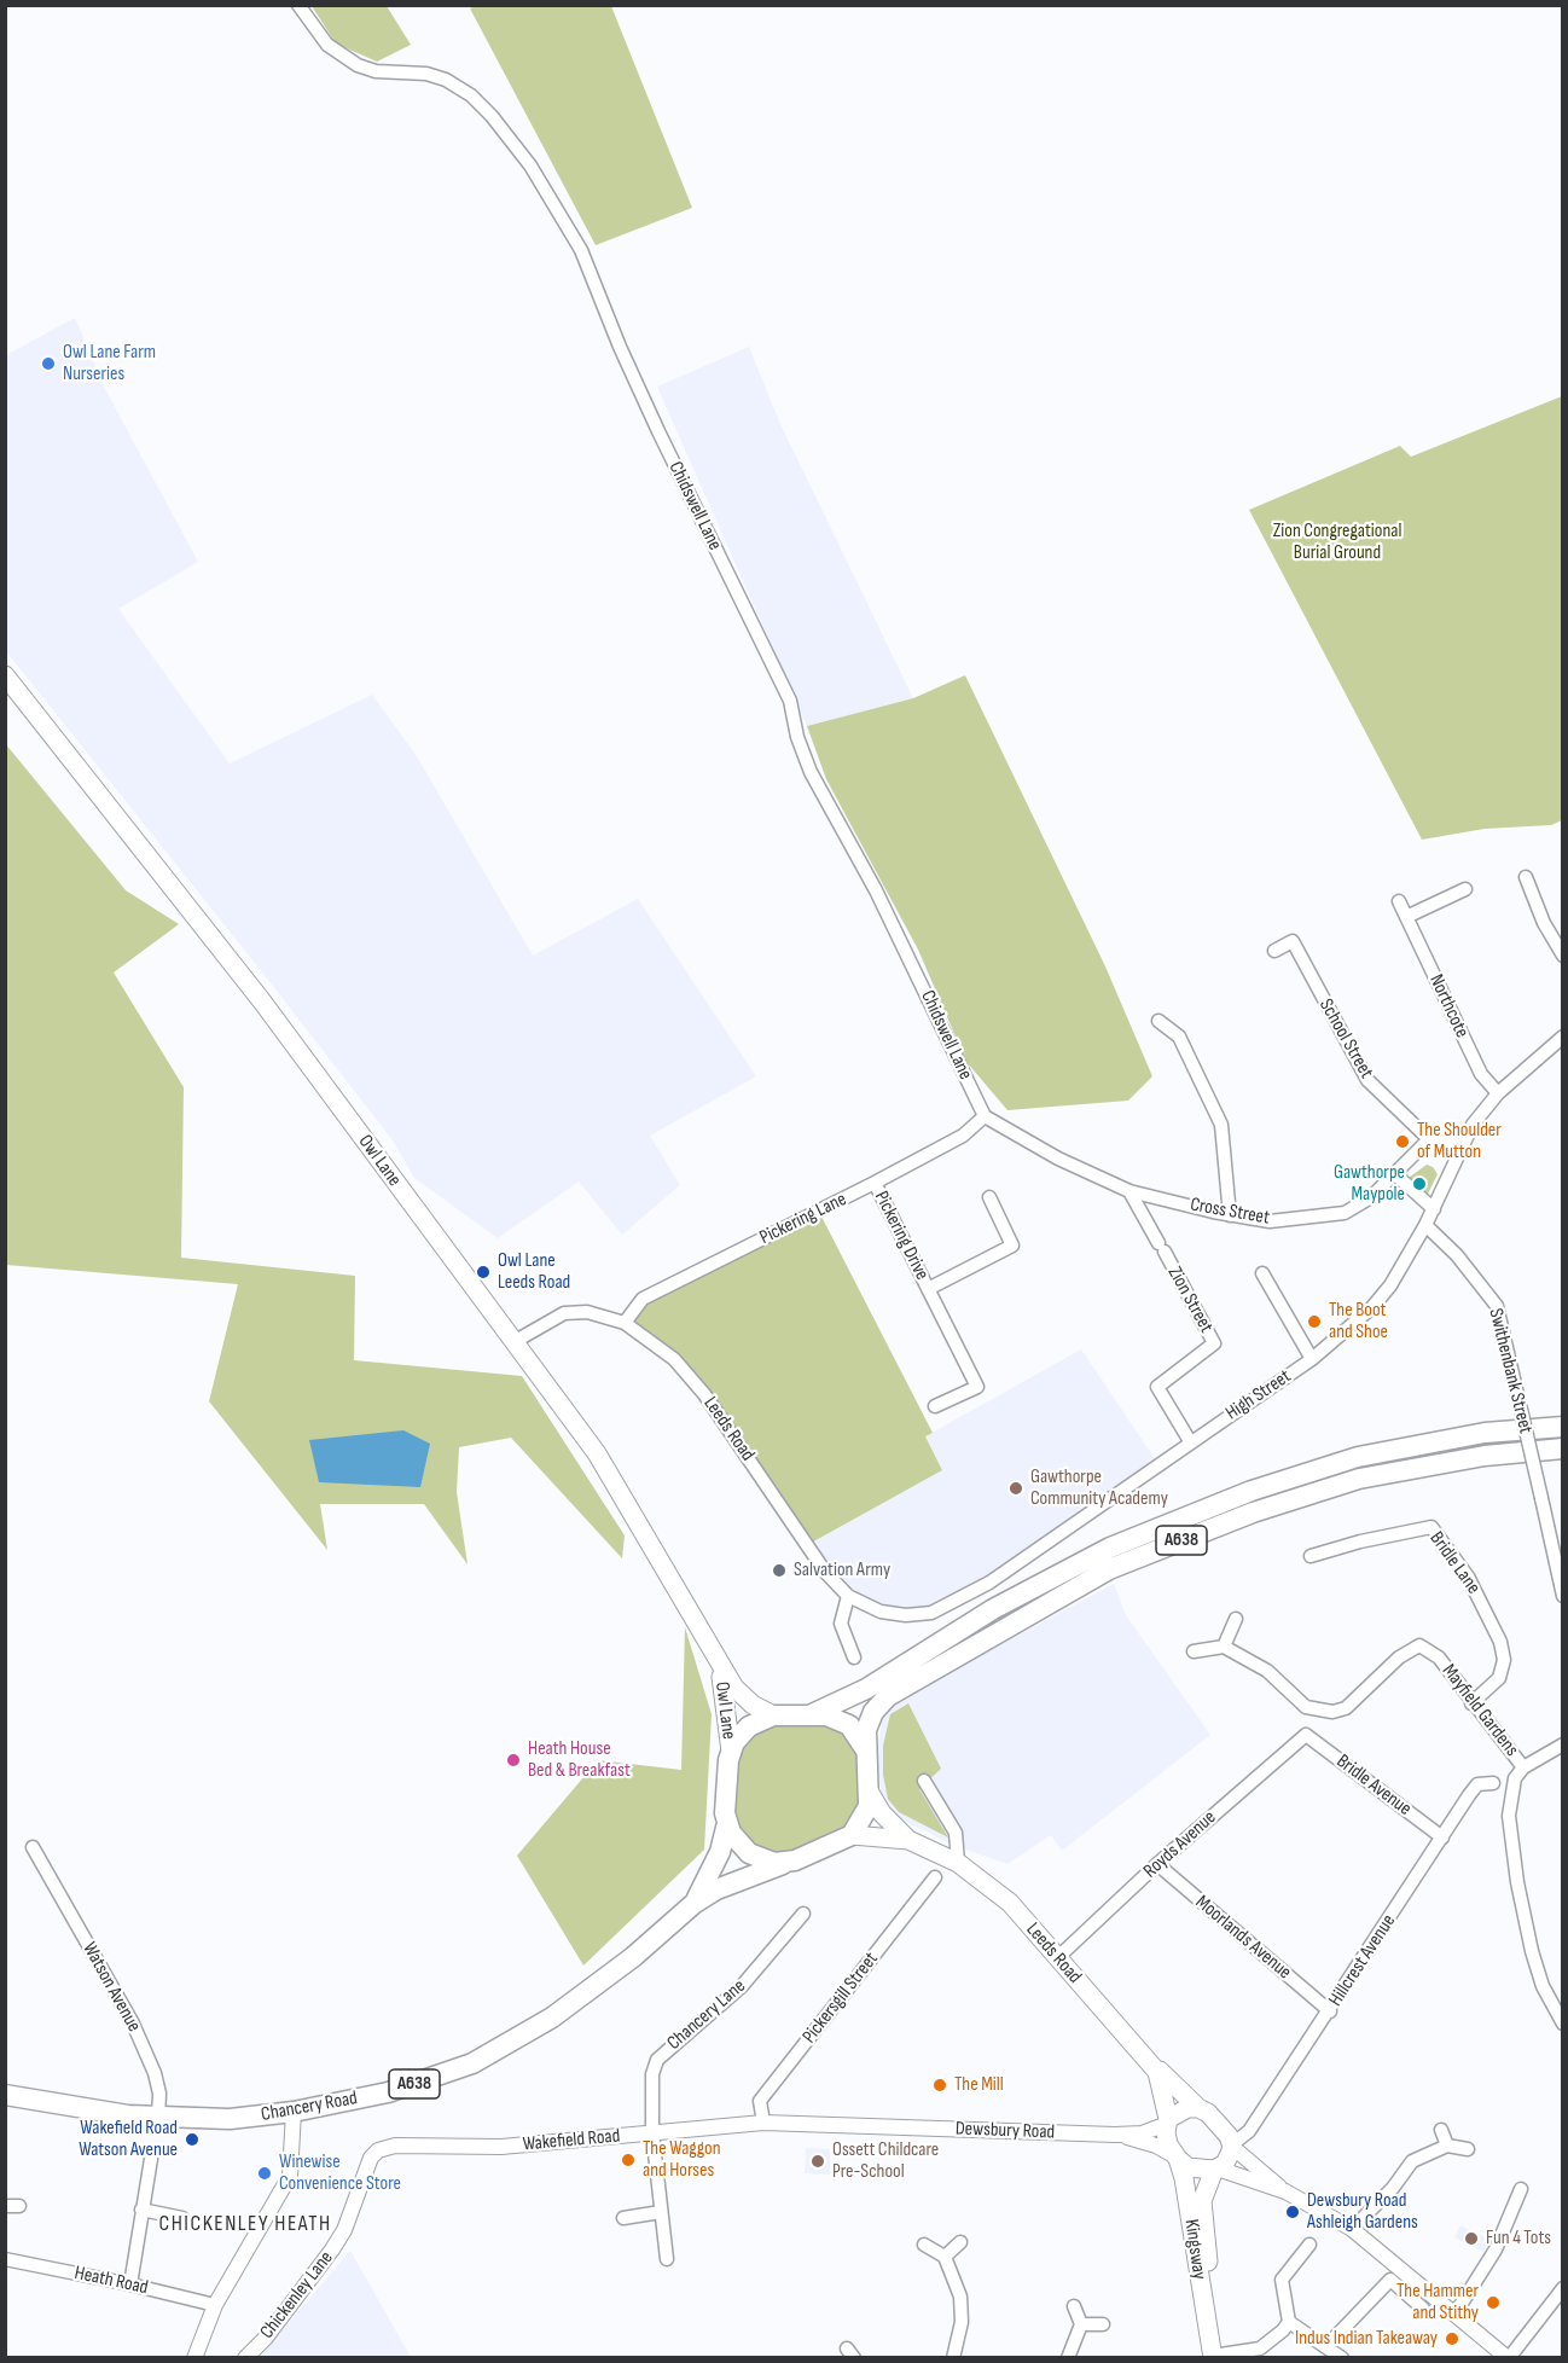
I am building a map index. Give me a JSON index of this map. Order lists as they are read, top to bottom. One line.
{"streets":{"highway":["A638","Chancery Road"],"main road":["Owl Lane","Leeds Road","Kingsway"],"street":["Chidswell Lane","Northcote","School Street","Cross Street","Pickering Lane","Pickering Drive","Zion Street","Swithenbank Street","High Street","Bridle Lane","Mayfield Gardens","Bridle Avenue","Royds Avenue","Moorlands Avenue","Hillcrest Avenue","Watson Avenue","Pickersgill Street","Chancery Lane","Dewsbury Road","Wakefield Road","Heath Road","Chickenley Lane"]},"crossings":[["Chidswell Lane","Cross Street"],["Chidswell Lane","Pickering Lane"],["Northcote","High Street"],["School Street","Cross Street"],["Owl Lane","Leeds Road"],["Owl Lane","A638"],["Owl Lane","Chancery Road"],["Cross Street","Pickering Lane"],["Cross Street","Zion Street"],["Pickering Lane","Pickering Drive"],["Pickering Lane","Leeds Road"],["Zion Street","High Street"],["Swithenbank Street","High Street"],["High Street","Leeds Road"],["Leeds Road","A638"],["Leeds Road","Royds Avenue"],["Leeds Road","Hillcrest Avenue"],["Leeds Road","Chancery Road"],["Leeds Road","Dewsbury Road"],["Leeds Road","Kingsway"],["A638","Chancery Road"],["Bridle Lane","Mayfield Gardens"],["Bridle Avenue","Royds Avenue"],["Bridle Avenue","Hillcrest Avenue"],["Royds Avenue","Moorlands Avenue"],["Moorlands Avenue","Hillcrest Avenue"],["Hillcrest Avenue","Dewsbury Road"],["Hillcrest Avenue","Kingsway"],["Watson Avenue","Chancery Road"],["Pickersgill Street","Dewsbury Road"],["Pickersgill Street","Wakefield Road"],["Chancery Lane","Wakefield Road"],["Dewsbury Road","Wakefield Road"],["Dewsbury Road","Kingsway"],["Wakefield Road","Chickenley Lane"]],"districts":["CHICKENLEY HEATH"],"parks":["Zion Congregational Burial Ground"],"places":["Owl Lane Farm Nurseries","The Shoulder of Mutton","Gawthorpe Maypole","Owl Lane Leeds Road","The Boot and Shoe","Gawthorpe Community Academy","Salvation Army","Heath House Bed & Breakfast","The Mill","Wakefield Road Watson Avenue","The Waggon and Horses","Ossett Childcare Pre-School","Winewise Convenience Store","Dewsbury Road Ashleigh Gardens","Fun 4 Tots","The Hammer and Stithy","Indus Indian Takeaway"]}
